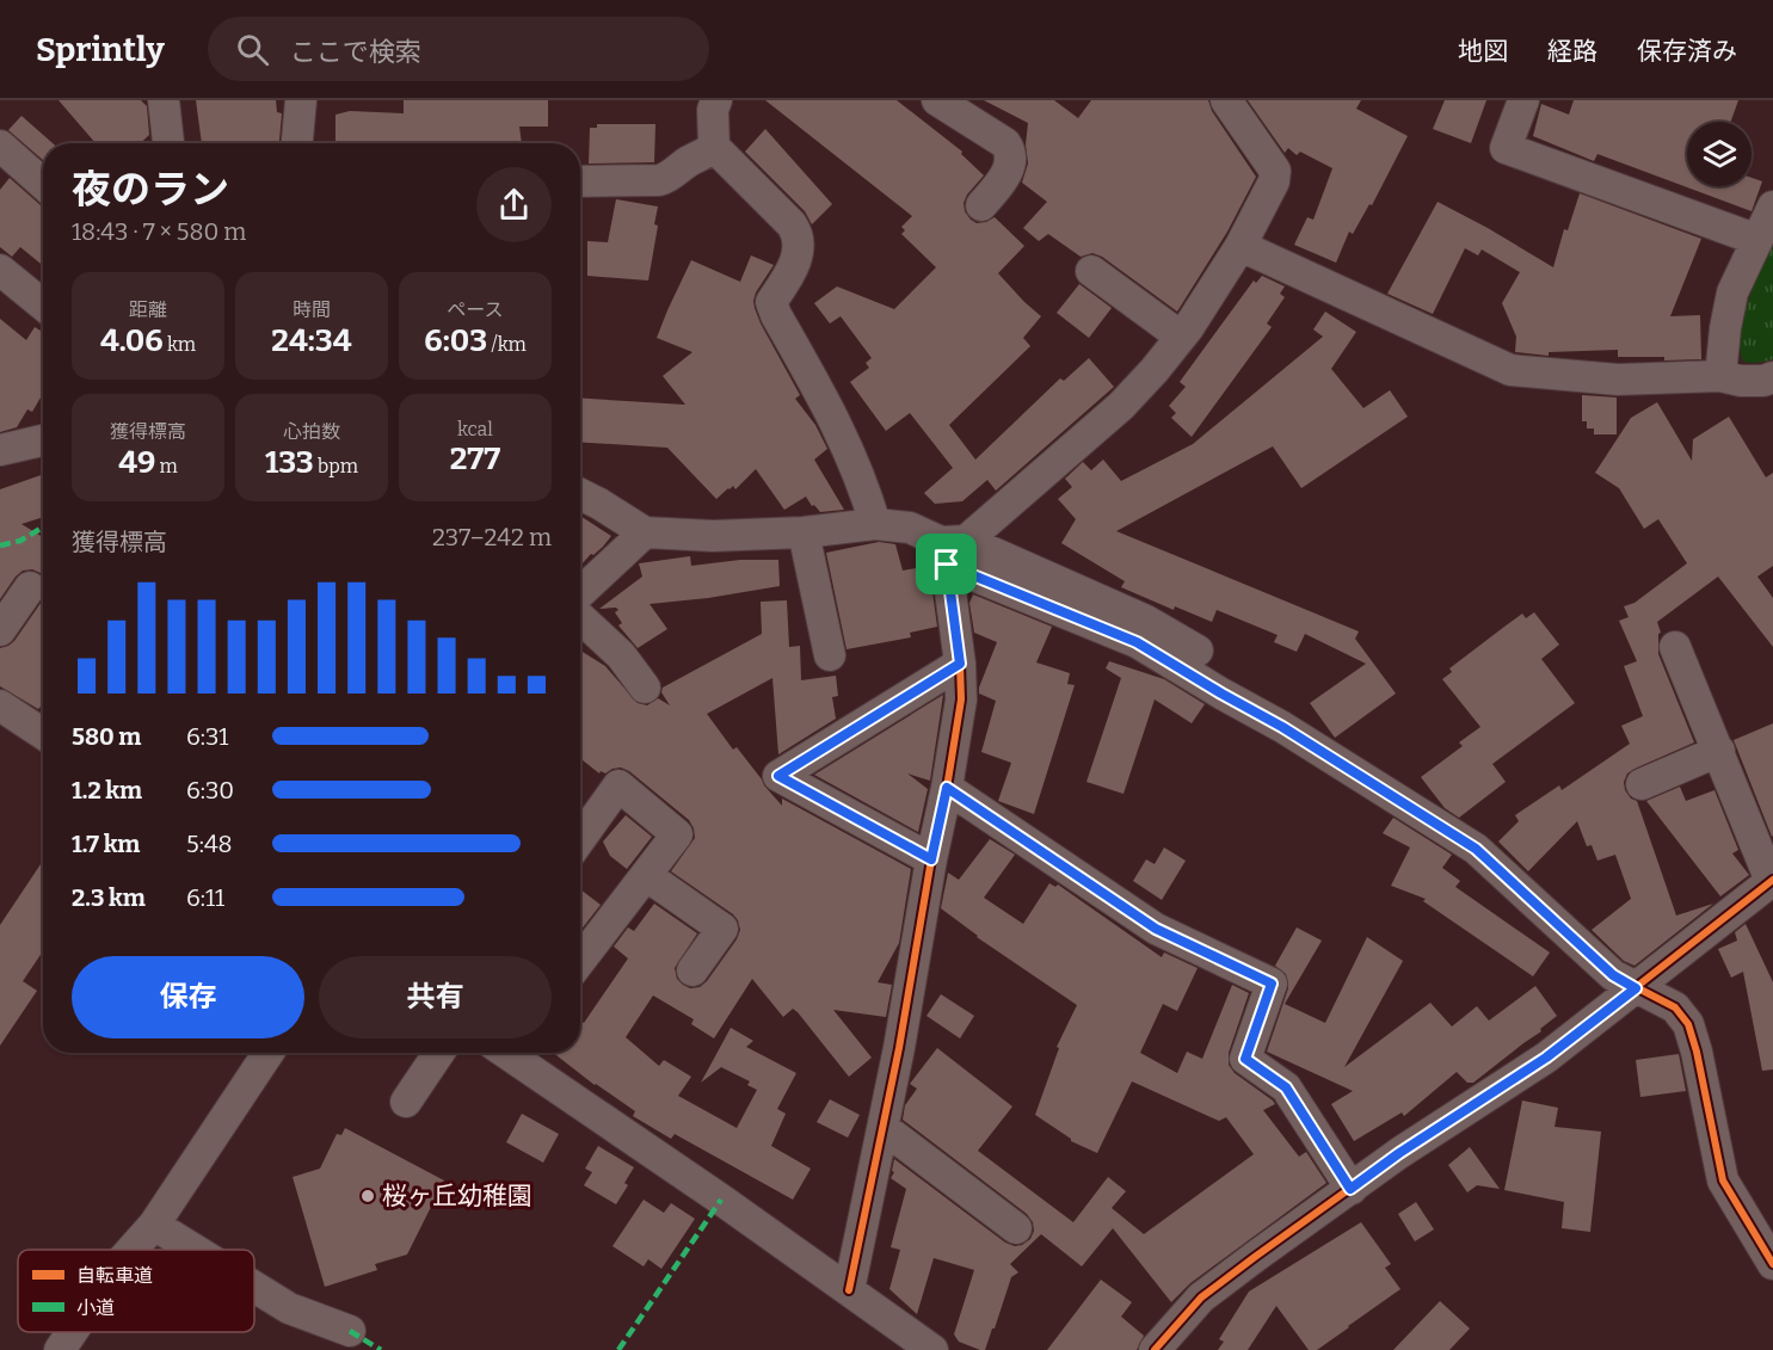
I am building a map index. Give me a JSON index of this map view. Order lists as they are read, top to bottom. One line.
{"places":["桜ヶ丘幼稚園"],"legend":["自転車道","小道"],"page":{"header":"Sprintly","search":"ここで検索","nav":["地図","経路","保存済み"],"heading":["夜のラン","18:43 · 7 × 580 m"],"stats":[["距離","4.06 km"],["時間","24:34"],["ペース","6:03 /km"],["獲得標高","49 m"],["心拍数","133 bpm"],["kcal","277"]],"chart":["獲得標高","237–242 m"],"list":[{"name":"580 m","note":"6:31"},{"name":"1.2 km","note":"6:30"},{"name":"1.7 km","note":"5:48"},{"name":"2.3 km","note":"6:11"}],"buttons":["保存","共有"]}}
